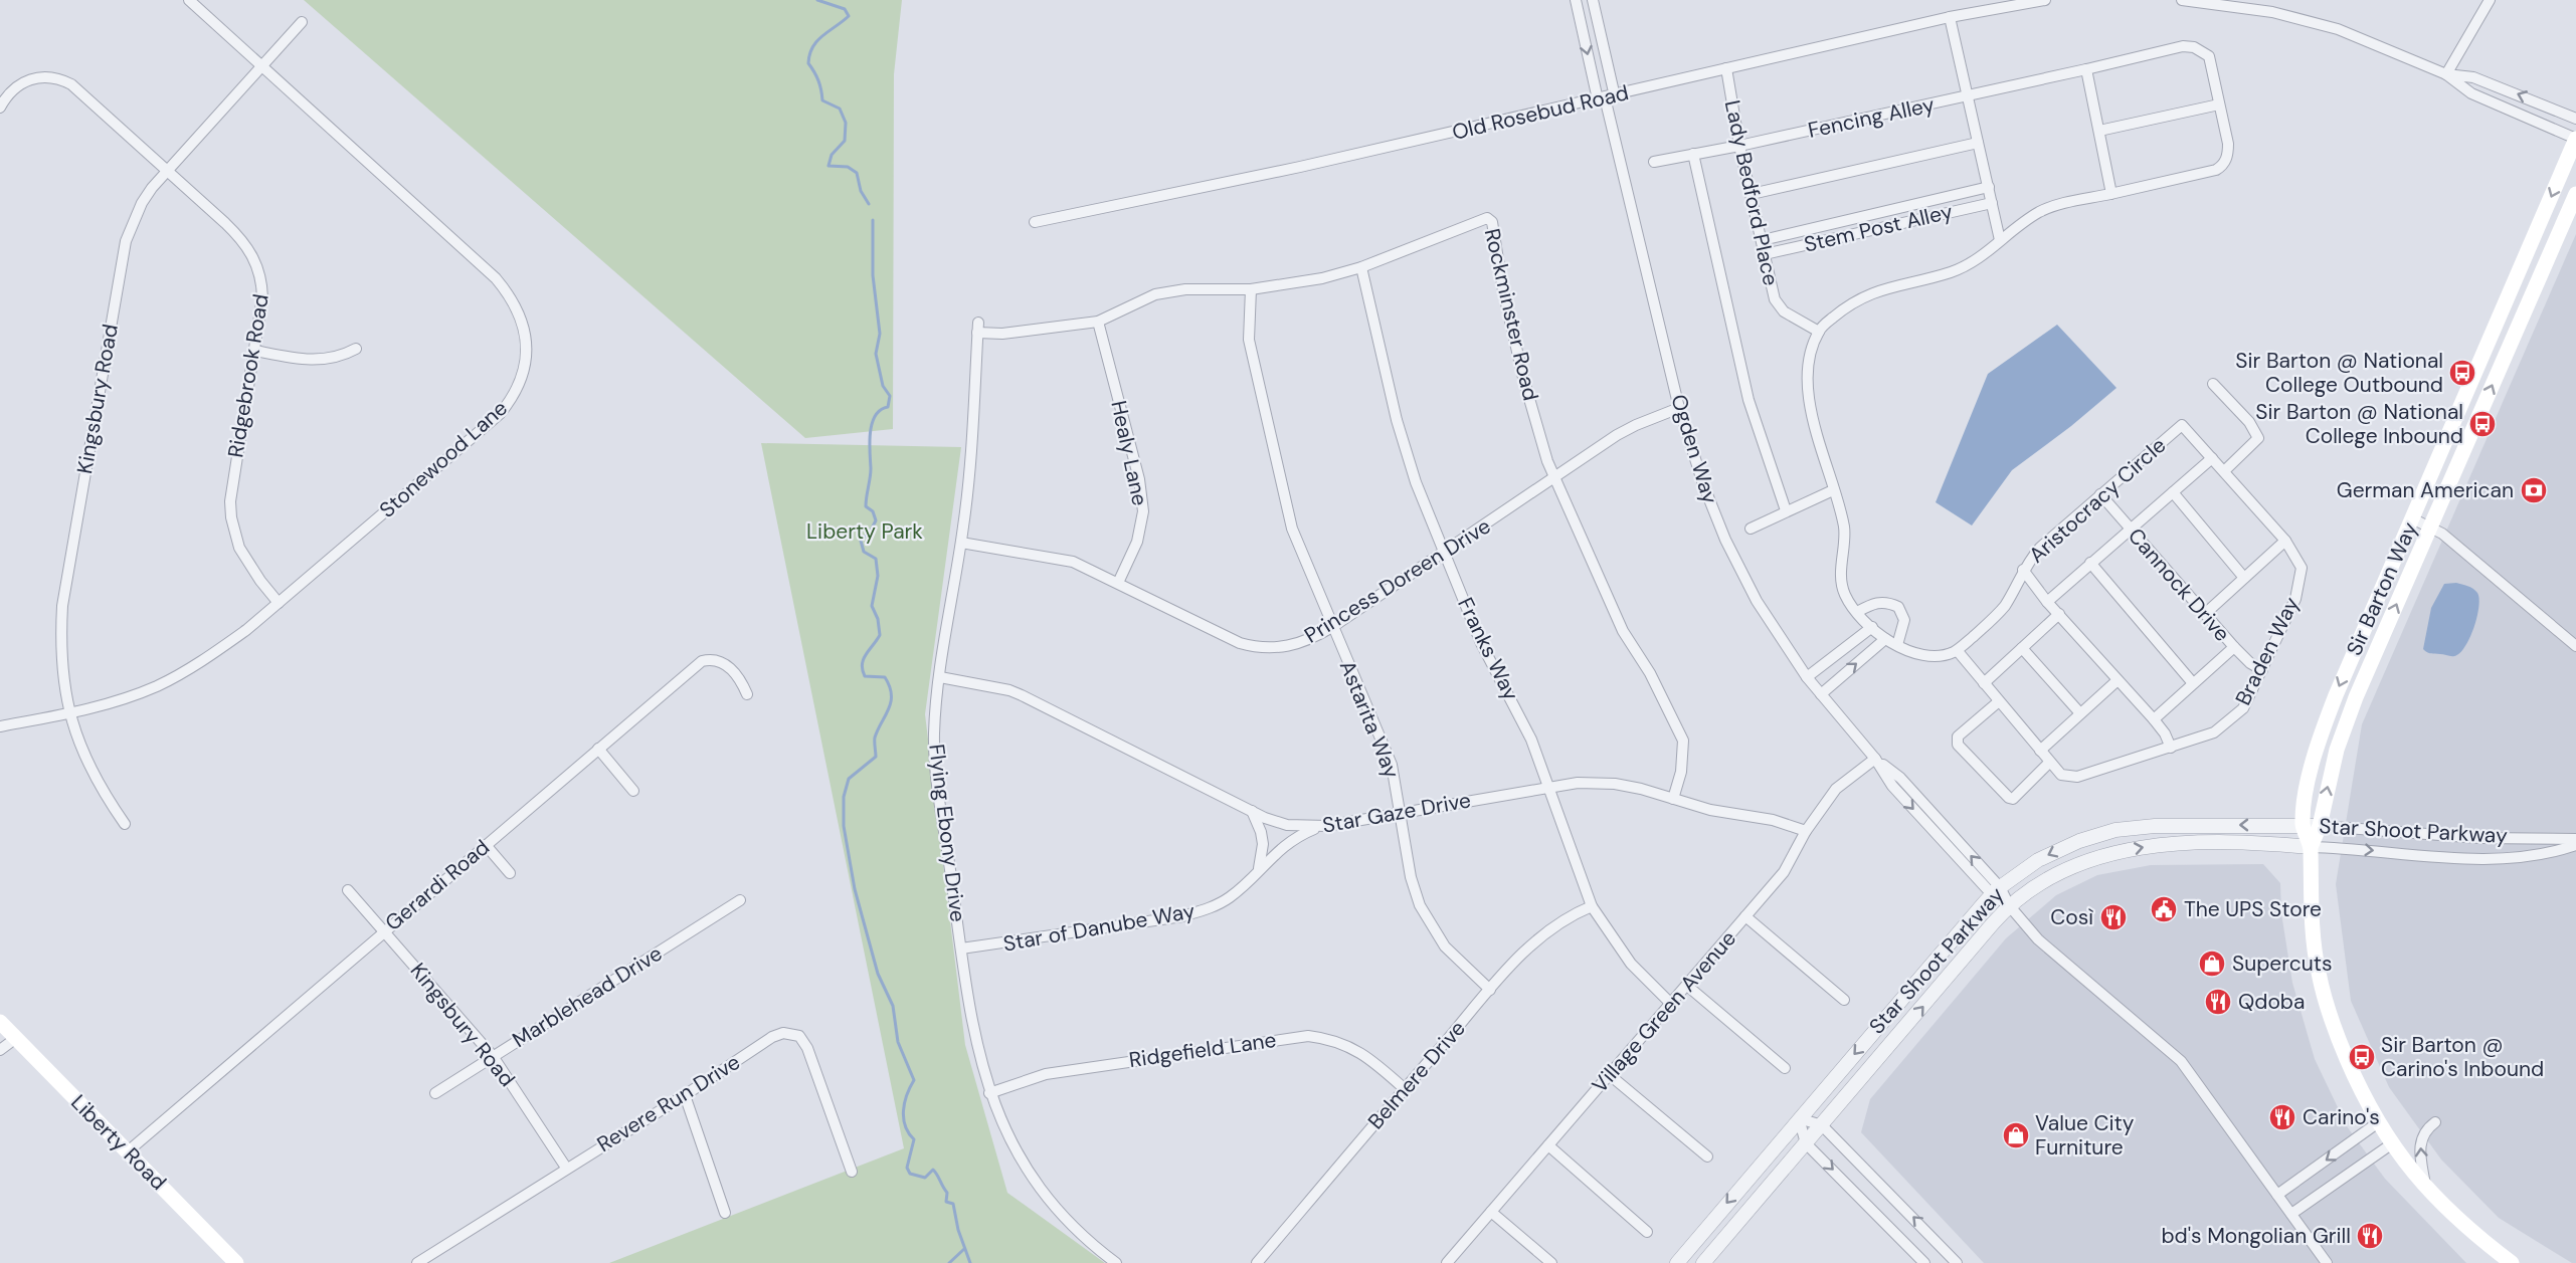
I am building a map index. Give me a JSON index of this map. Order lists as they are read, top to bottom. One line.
{"streets":{"main road":["Sir Barton Way","Liberty Road"],"street":["Old Rosebud Road","Fencing Alley","Lady Bedford Place","Stem Post Alley","Rockminster Road","Ridgebrook Road","Kingsbury Road","Ogden Way","Healy Lane","Stonewood Lane","Aristocracy Circle","Princess Doreen Drive","Cannock Drive","Franks Way","Braden Way","Astarita Way","Star Gaze Drive","Star Shoot Parkway","Flying Ebony Drive","Gerardi Road","Star of Danube Way","Marblehead Drive","Village Green Avenue","Ridgefield Lane","Belmere Drive","Revere Run Drive"]},"crossings":[["Old Rosebud Road","Lady Bedford Place"],["Old Rosebud Road","Ogden Way"],["Fencing Alley","Lady Bedford Place"],["Lady Bedford Place","Stem Post Alley"],["Rockminster Road","Healy Lane"],["Rockminster Road","Princess Doreen Drive"],["Rockminster Road","Franks Way"],["Rockminster Road","Astarita Way"],["Rockminster Road","Star Gaze Drive"],["Rockminster Road","Flying Ebony Drive"],["Ridgebrook Road","Kingsbury Road"],["Ridgebrook Road","Stonewood Lane"],["Kingsbury Road","Stonewood Lane"],["Kingsbury Road","Gerardi Road"],["Kingsbury Road","Marblehead Drive"],["Kingsbury Road","Revere Run Drive"],["Ogden Way","Princess Doreen Drive"],["Ogden Way","Star Shoot Parkway"],["Ogden Way","Village Green Avenue"],["Healy Lane","Princess Doreen Drive"],["Aristocracy Circle","Cannock Drive"],["Aristocracy Circle","Braden Way"],["Princess Doreen Drive","Franks Way"],["Princess Doreen Drive","Astarita Way"],["Princess Doreen Drive","Flying Ebony Drive"],["Cannock Drive","Braden Way"],["Sir Barton Way","Star Shoot Parkway"],["Franks Way","Star Gaze Drive"],["Franks Way","Village Green Avenue"],["Franks Way","Belmere Drive"],["Astarita Way","Star Gaze Drive"],["Astarita Way","Belmere Drive"],["Star Gaze Drive","Flying Ebony Drive"],["Star Gaze Drive","Star of Danube Way"],["Star Gaze Drive","Village Green Avenue"],["Flying Ebony Drive","Star of Danube Way"],["Flying Ebony Drive","Ridgefield Lane"],["Gerardi Road","Liberty Road"],["Ridgefield Lane","Belmere Drive"]],"parks":["Liberty Park"],"places":{"bus stop":["Sir Barton @ National College Outbound","Sir Barton @ National College Inbound","Sir Barton @ Carino's Inbound"],"bank":["German American"],"public building":["The UPS Store"],"restaurant":["Così","Qdoba","Carino's","bd's Mongolian Grill"],"shop":["Supercuts","Value City Furniture"]}}
